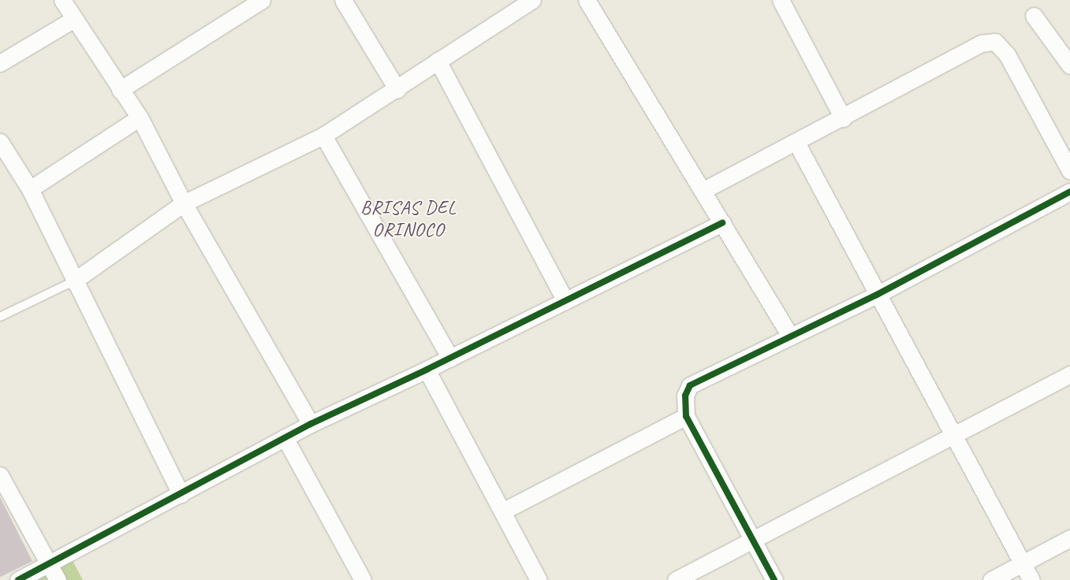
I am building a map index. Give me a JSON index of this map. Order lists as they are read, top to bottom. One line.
{"districts":["BRISAS DEL ORINOCO"]}
